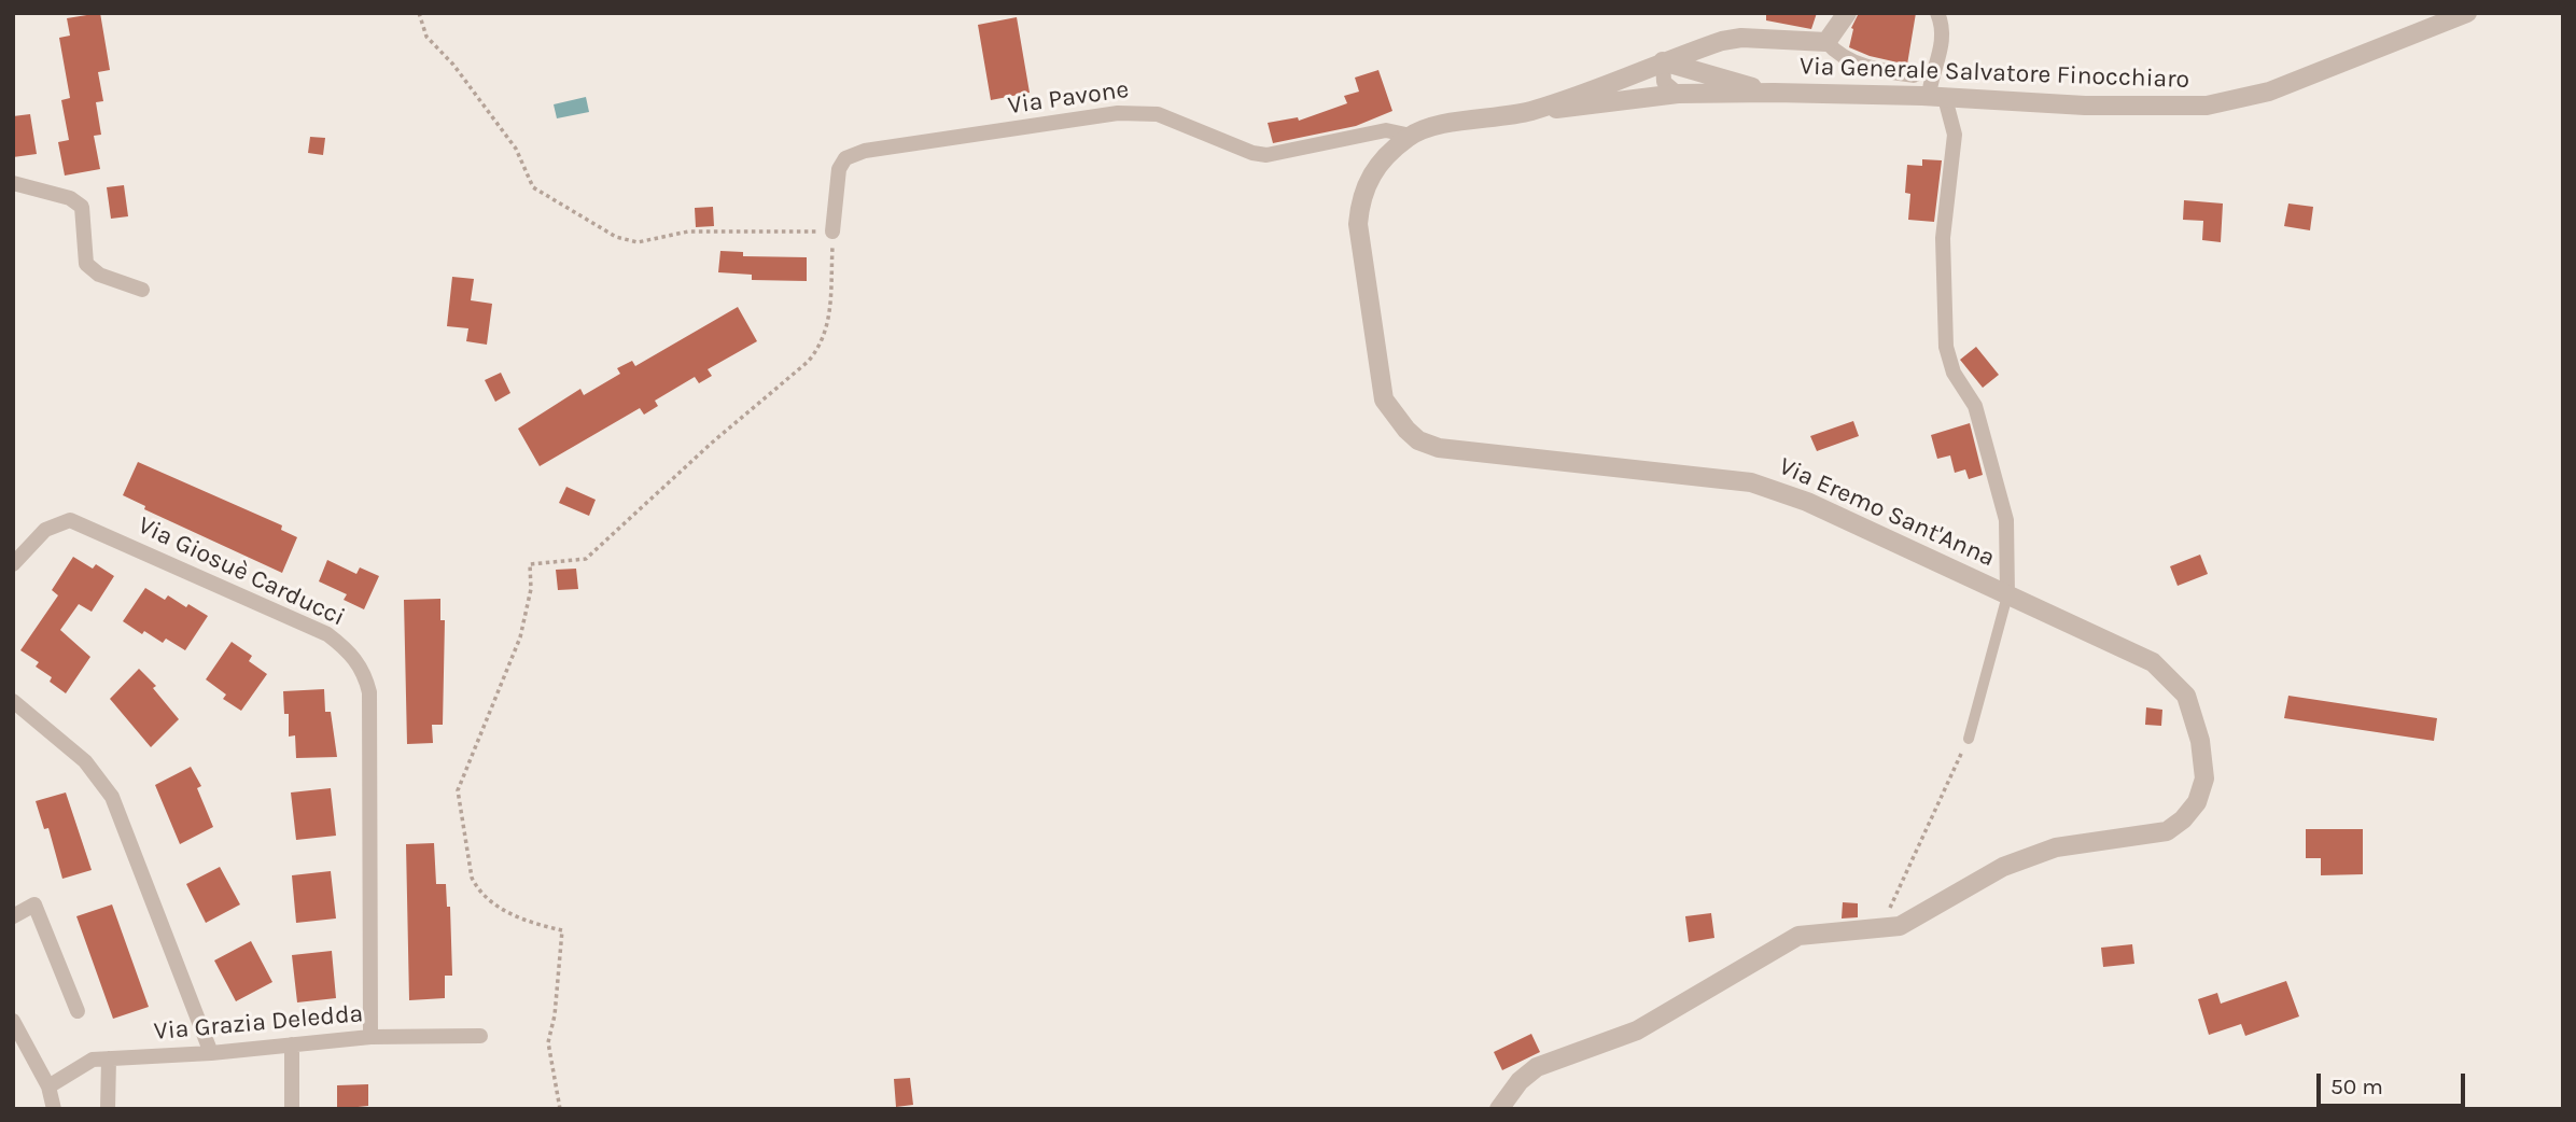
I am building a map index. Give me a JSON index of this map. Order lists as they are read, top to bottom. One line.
{"streets":{"street":["Via Generale Salvatore Finocchiaro","Via Pavone","Via Eremo Sant'Anna","Via Giosuè Carducci","Via Grazia Deledda"]},"crossings":[["Via Pavone","Via Eremo Sant'Anna"],["Via Giosuè Carducci","Via Grazia Deledda"]],"scale_bar":"50 m"}
